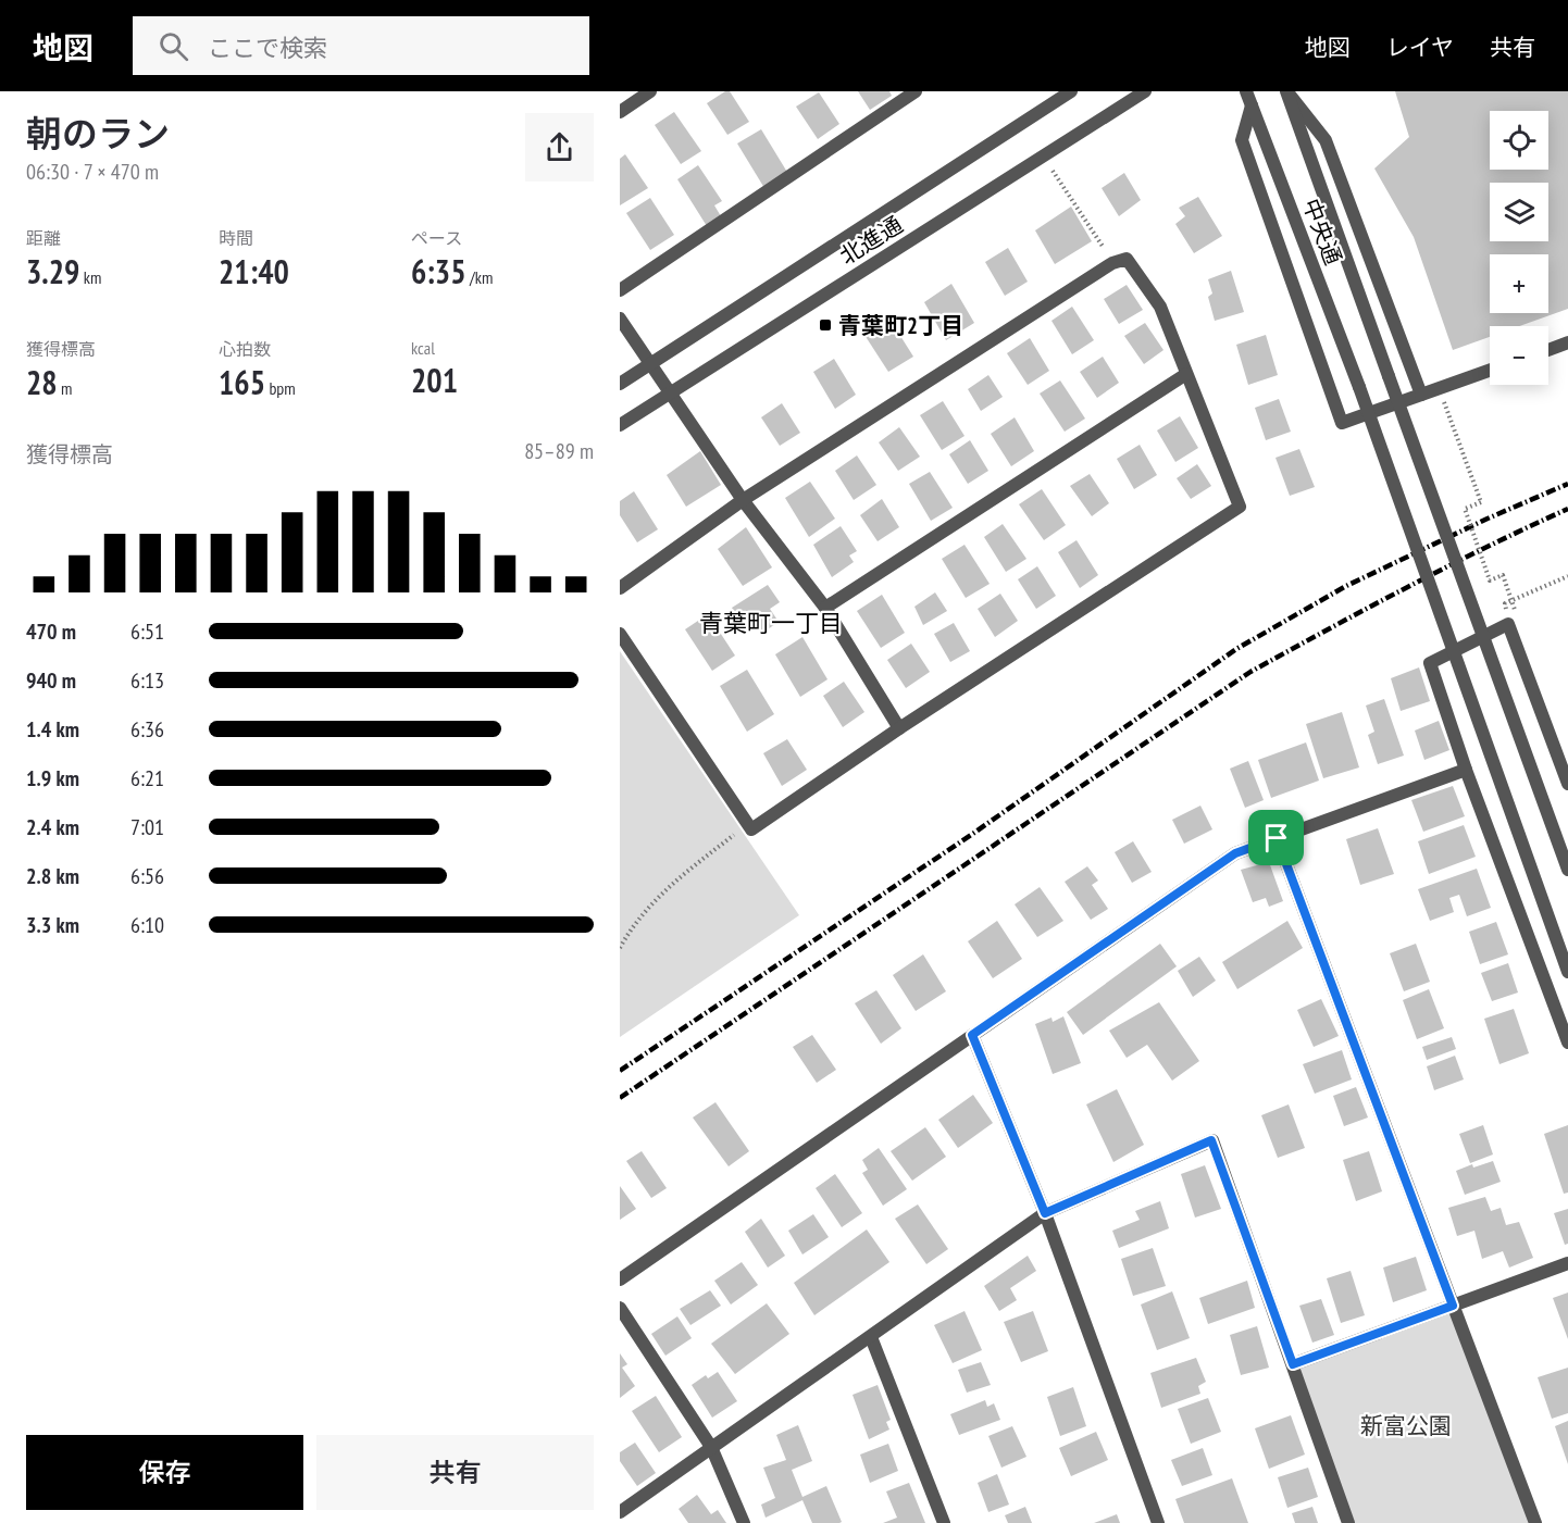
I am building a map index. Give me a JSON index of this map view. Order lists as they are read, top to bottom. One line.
{"streets":{"street":["中央通","北進通"]},"districts":["青葉町一丁目"],"parks":["新富公園"],"places":{"transit":["青葉町2丁目"]},"page":{"header":"地図","search":"ここで検索","nav":["地図","レイヤ","共有"],"heading":["朝のラン","06:30 · 7 × 470 m"],"map_buttons":["+","−"],"stats":[["距離","3.29 km"],["時間","21:40"],["ペース","6:35 /km"],["獲得標高","28 m"],["心拍数","165 bpm"],["kcal","201"]],"chart":["獲得標高","85–89 m"],"list":[{"name":"470 m","note":"6:51"},{"name":"940 m","note":"6:13"},{"name":"1.4 km","note":"6:36"},{"name":"1.9 km","note":"6:21"},{"name":"2.4 km","note":"7:01"},{"name":"2.8 km","note":"6:56"},{"name":"3.3 km","note":"6:10"}],"buttons":["保存","共有"]}}
